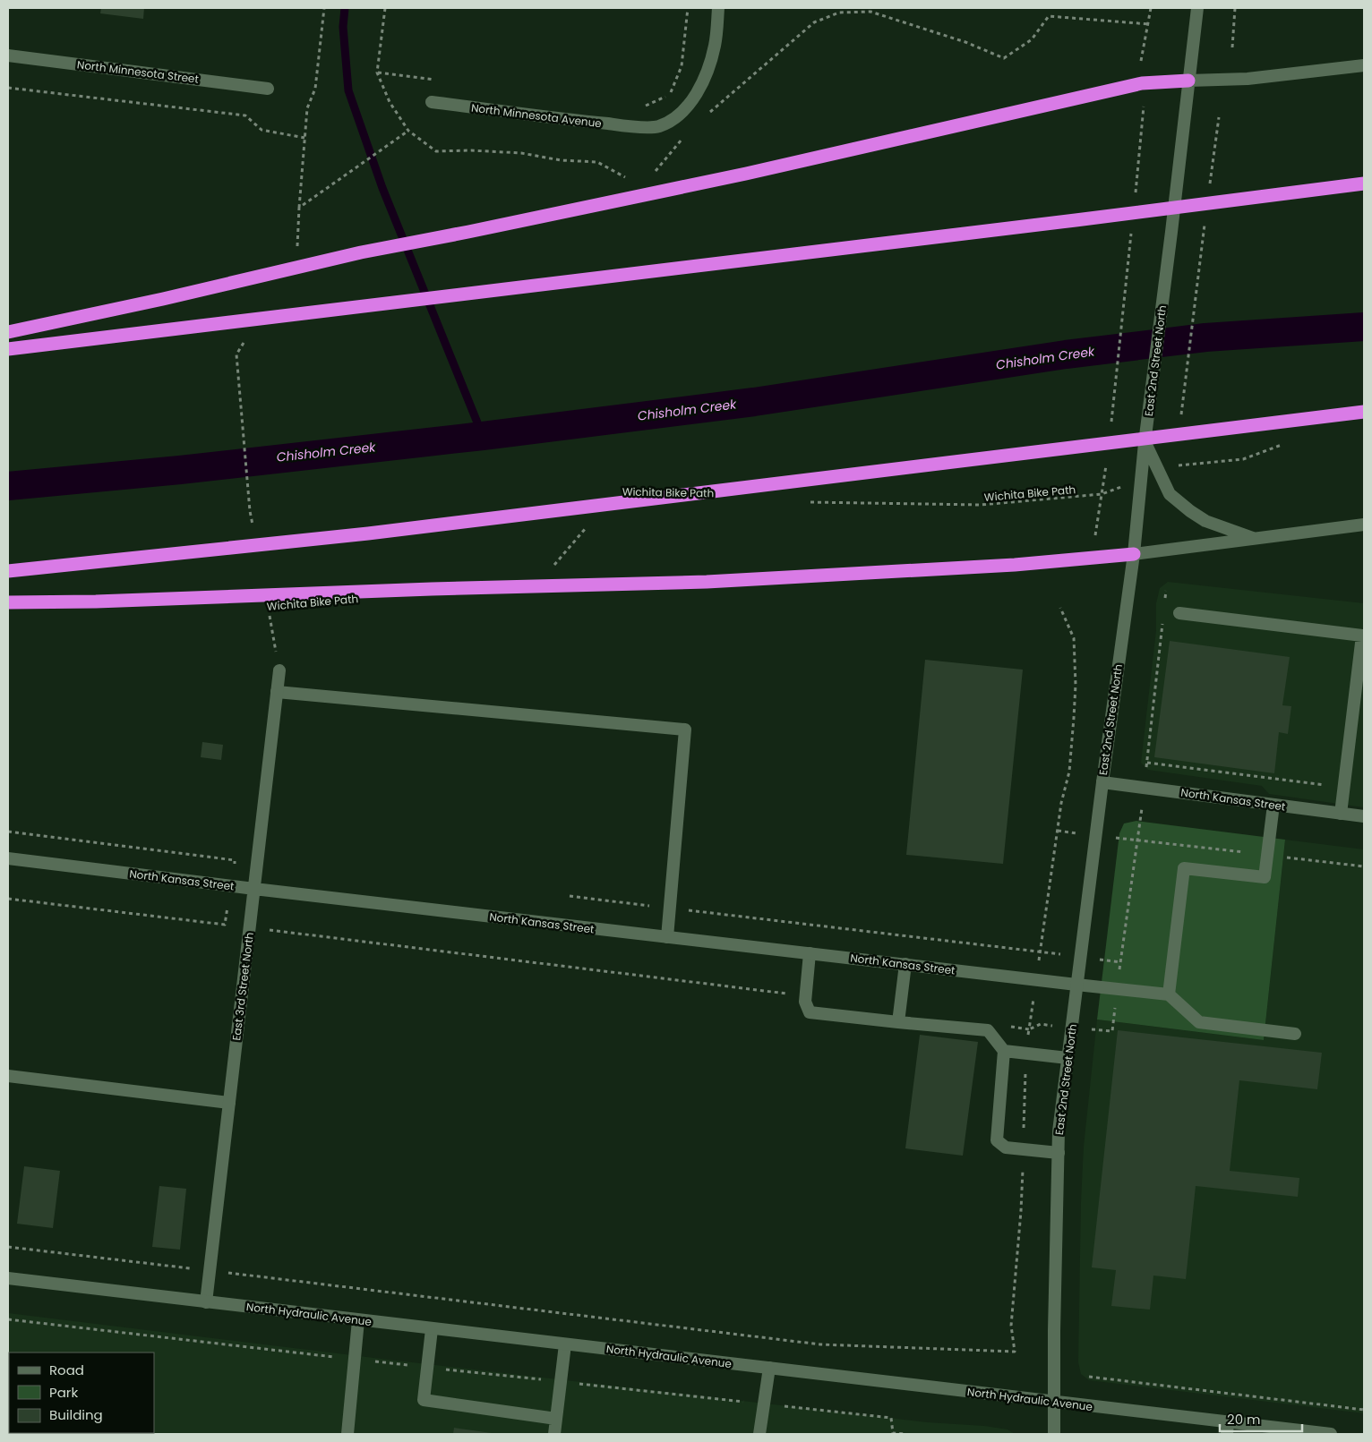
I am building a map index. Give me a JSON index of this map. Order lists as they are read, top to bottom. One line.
{"streets":{"street":["North Minnesota Street","North Minnesota Avenue","East 2nd Street North","North Kansas Street","East 3rd Street North","North Hydraulic Avenue"],"path":["Wichita Bike Path"]},"crossings":[["East 2nd Street North","Wichita Bike Path"],["East 2nd Street North","North Kansas Street"],["East 2nd Street North","North Hydraulic Avenue"],["North Kansas Street","East 3rd Street North"],["East 3rd Street North","North Hydraulic Avenue"]],"water":["Chisholm Creek"],"legend":["Road","Park","Building"],"scale_bar":"20 m"}
